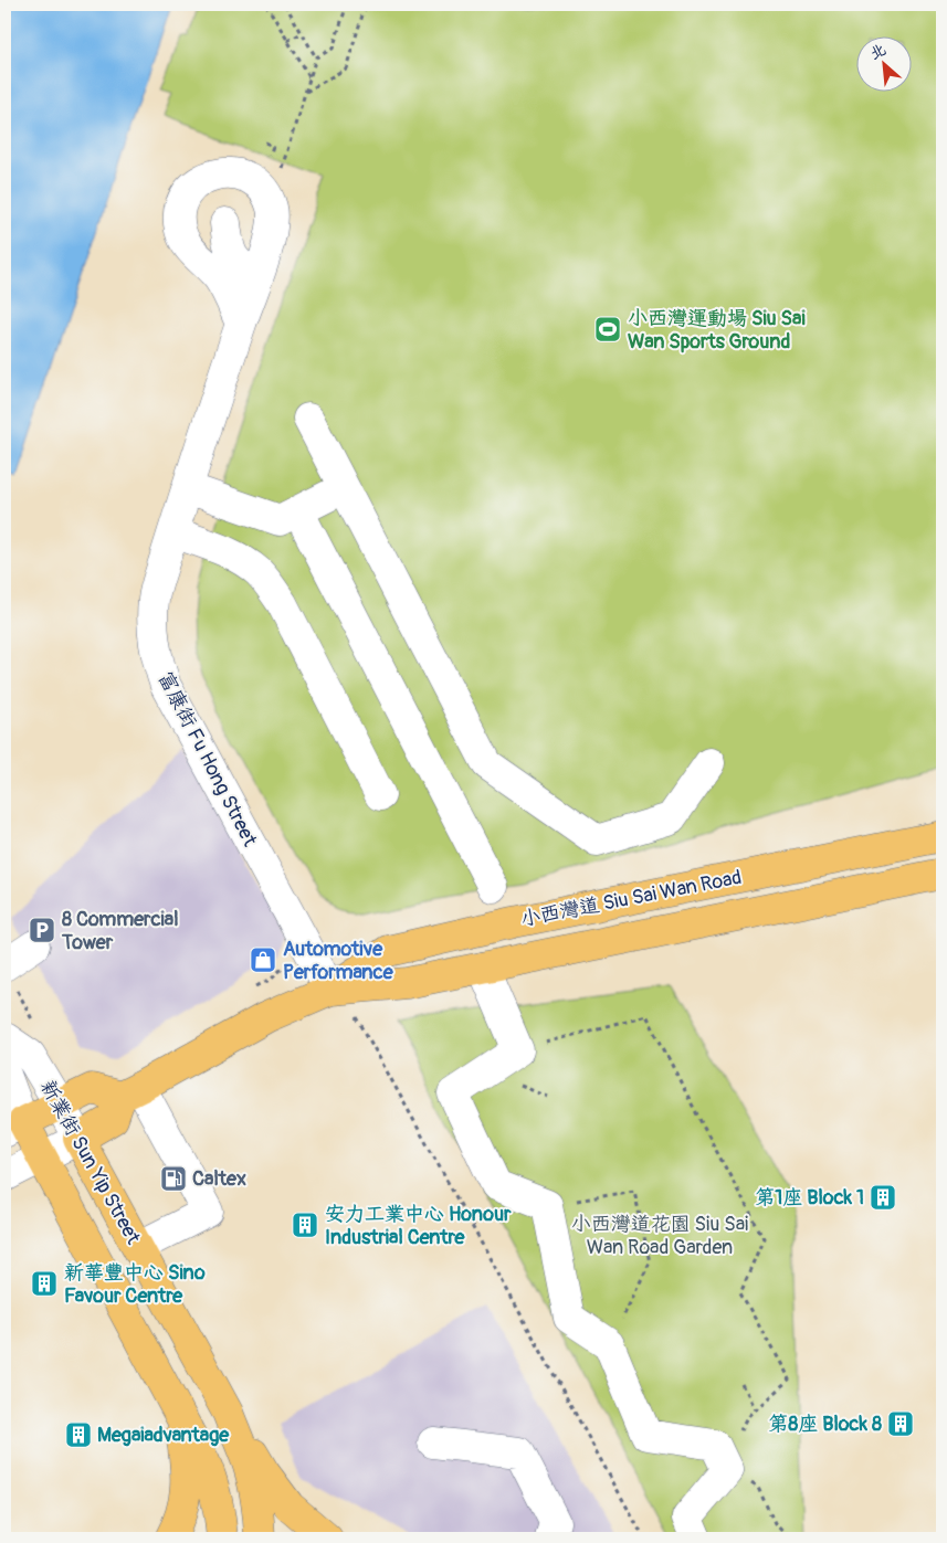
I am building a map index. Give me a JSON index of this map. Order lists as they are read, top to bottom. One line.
{"streets":{"main road":["小西灣道 Siu Sai Wan Road","新業街 Sun Yip Street"],"street":["富康街 Fu Hong Street"]},"crossings":[["富康街 Fu Hong Street","小西灣道 Siu Sai Wan Road"]],"parks":["小西灣道花園 Siu Sai Wan Road Garden"],"places":{"sports":["小西灣運動場 Siu Sai Wan Sports Ground"],"parking":["8 Commercial Tower"],"shop":["Automotive Performance"],"fuel station":["Caltex"],"building":["第1座 Block 1","安力工業中心 Honour Industrial Centre","新華豐中心 Sino Favour Centre","第8座 Block 8","Megaiadvantage"]},"north":"top left"}
